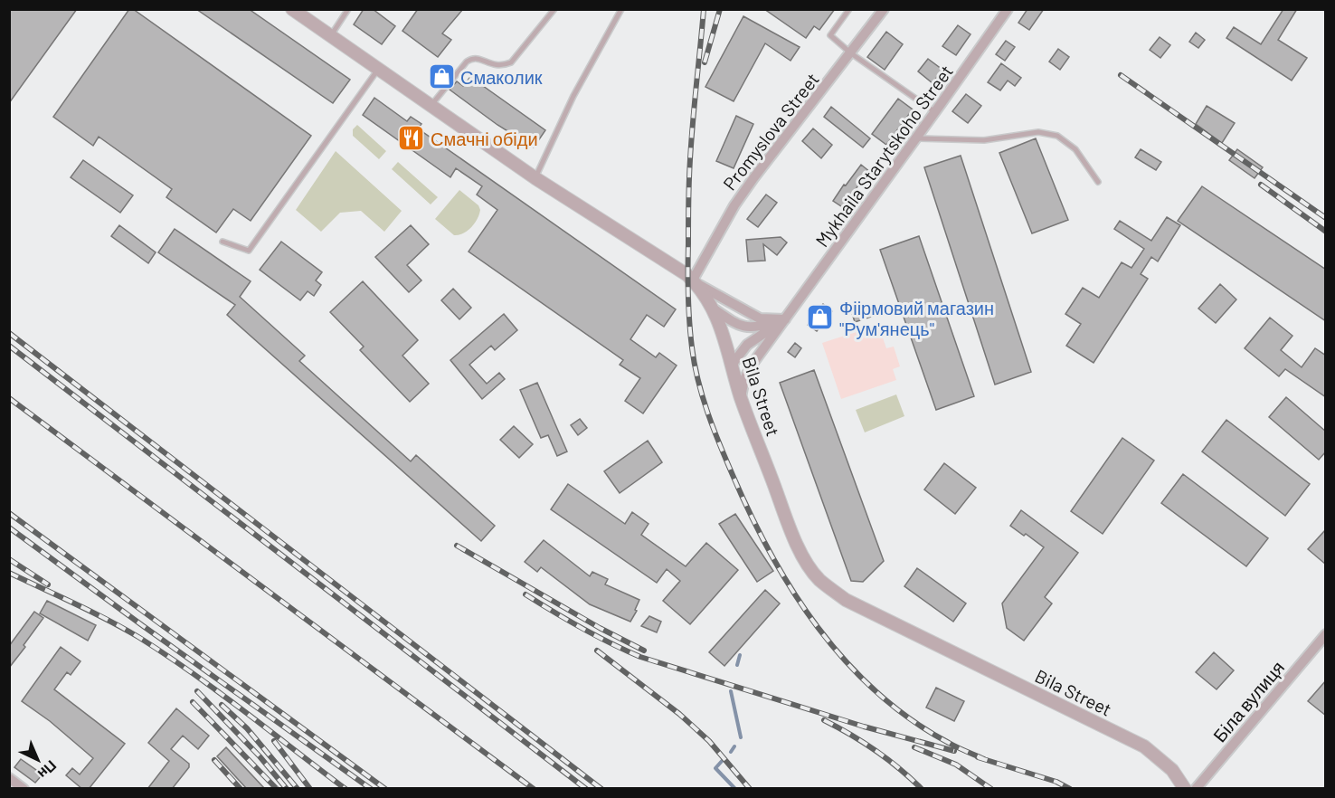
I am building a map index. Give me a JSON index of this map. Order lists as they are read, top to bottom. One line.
{"streets":{"street":["Promyslova Street","Mykhaila Starytskoho Street","Bila Street","Біла вулиця"]},"crossings":[["Promyslova Street","Bila Street"],["Mykhaila Starytskoho Street","Bila Street"]],"places":{"shop":["Смаколик","Фіірмовий магазин \"Рум'янець\""],"restaurant":["Смачні обіди"]},"north":"bottom right"}
